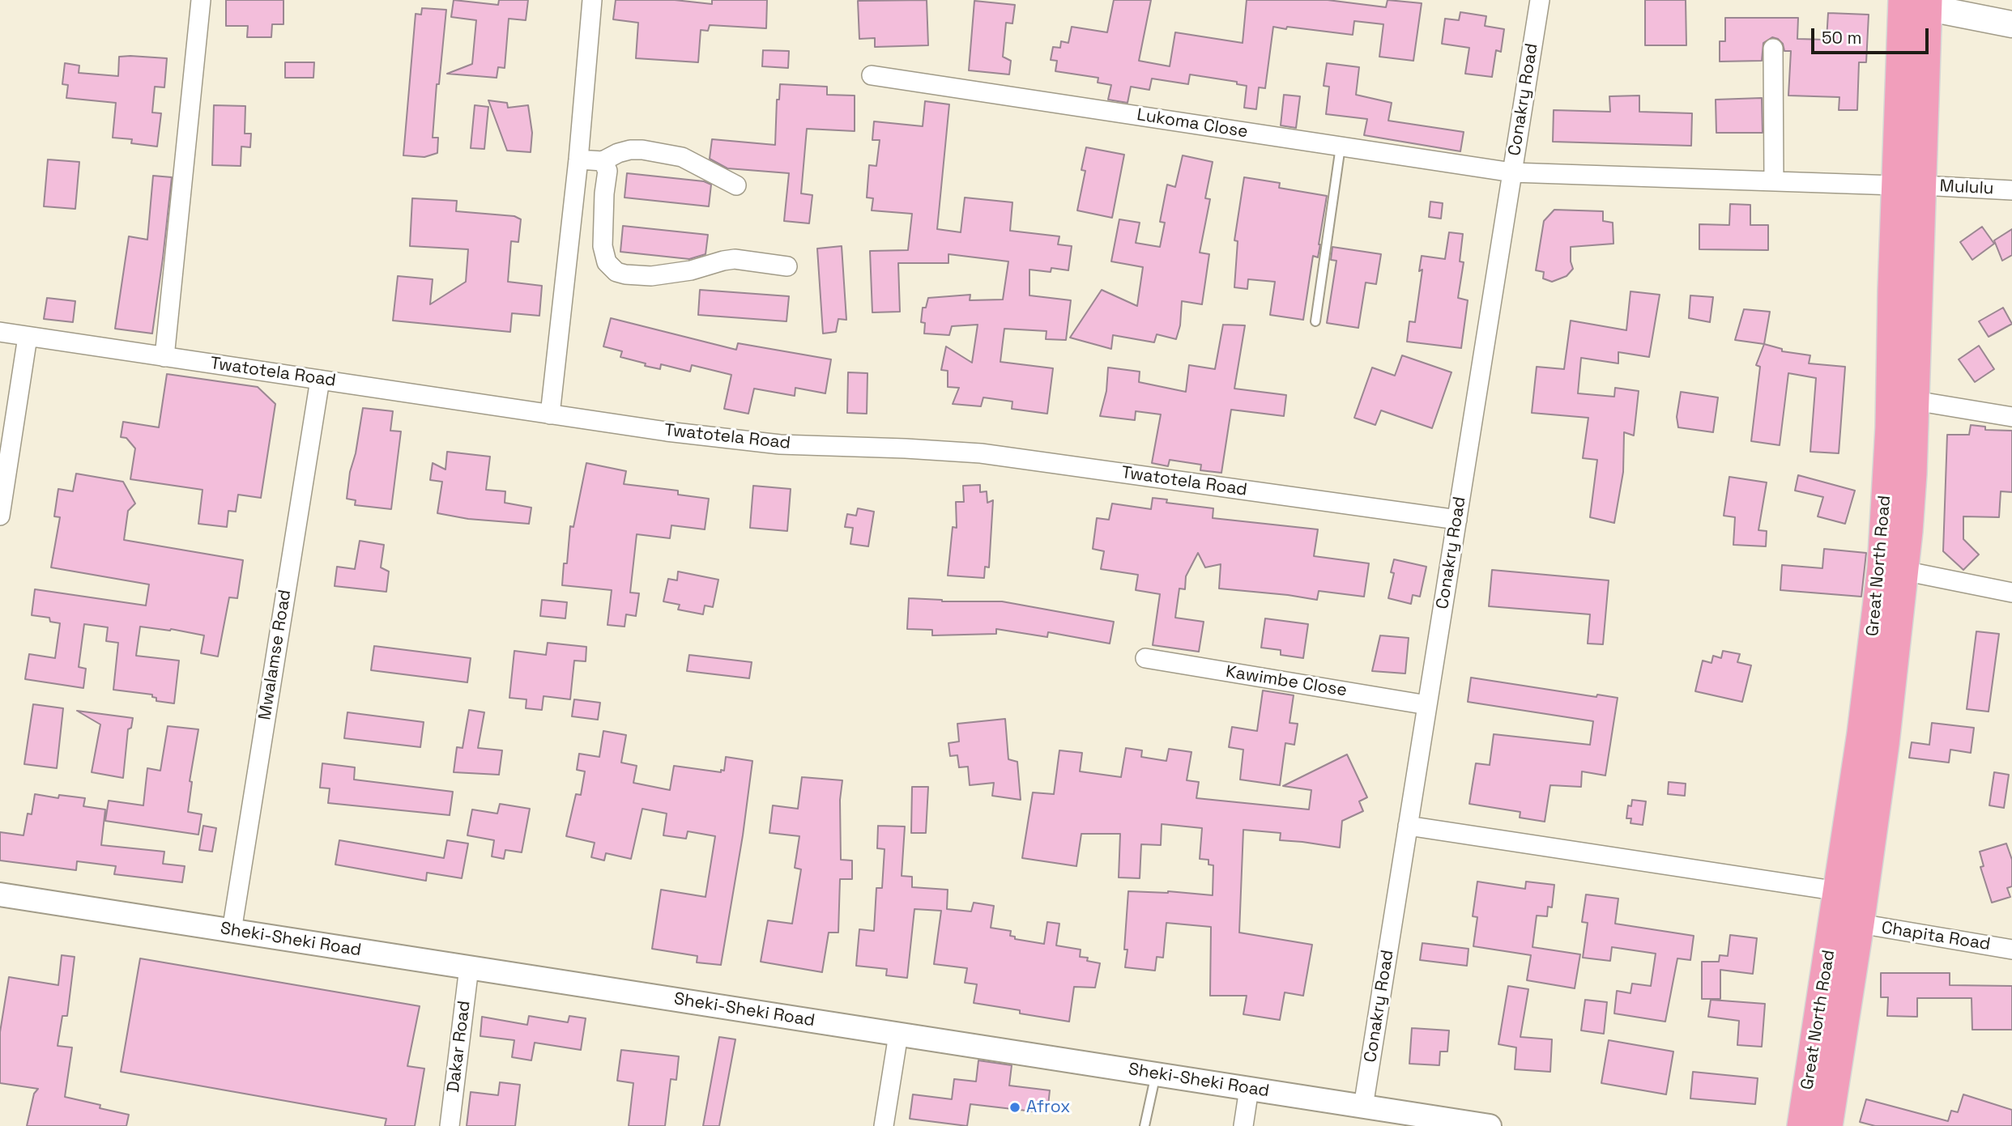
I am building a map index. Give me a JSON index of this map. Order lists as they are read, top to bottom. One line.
{"streets":{"main road":["Great North Road"],"street":["Conakry Road","Lukoma Close","Mululu","Twatotela Road","Mwalamse Road","Kawimbe Close","Chapita Road","Sheki-Sheki Road","Dakar Road"]},"crossings":[["Conakry Road","Lukoma Close"],["Conakry Road","Twatotela Road"],["Conakry Road","Kawimbe Close"],["Conakry Road","Sheki-Sheki Road"],["Lukoma Close","Mululu"],["Mululu","Great North Road"],["Twatotela Road","Mwalamse Road"],["Great North Road","Chapita Road"],["Mwalamse Road","Sheki-Sheki Road"],["Sheki-Sheki Road","Dakar Road"]],"places":["Afrox"],"scale_bar":"50 m"}
